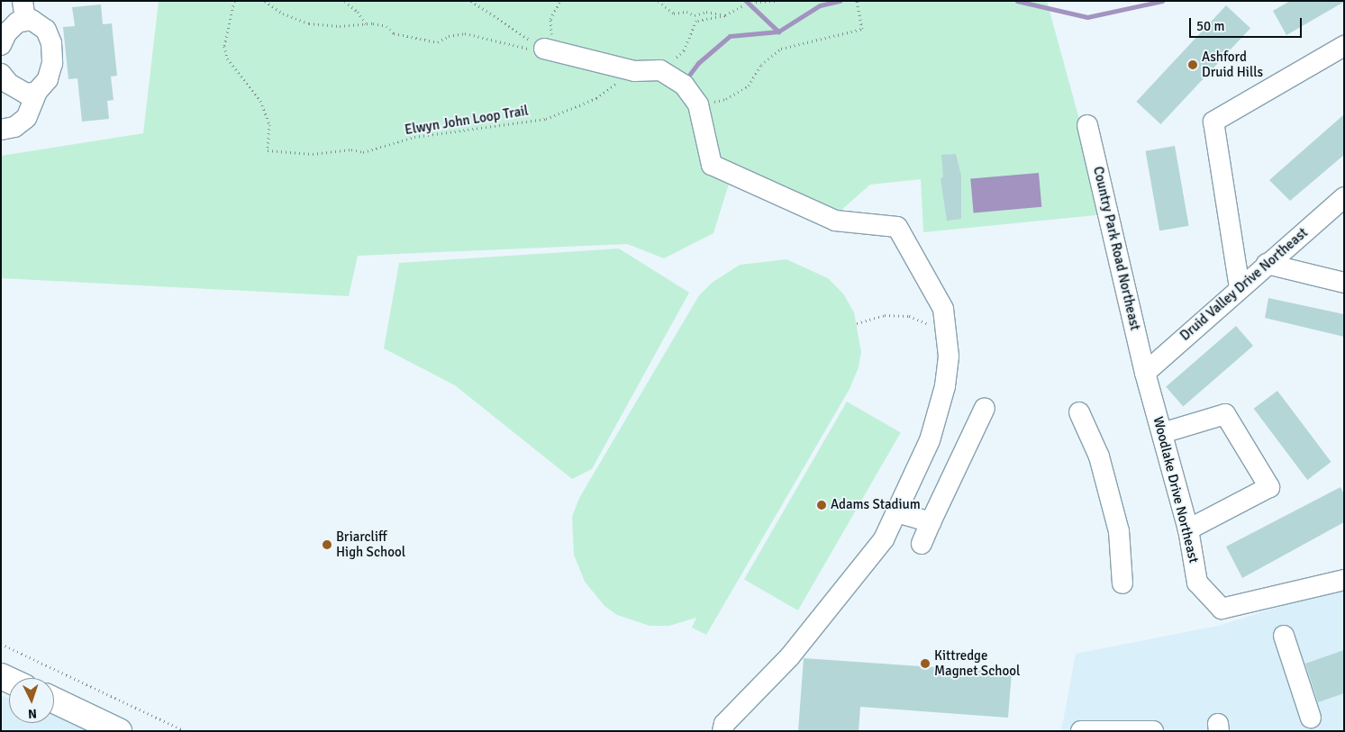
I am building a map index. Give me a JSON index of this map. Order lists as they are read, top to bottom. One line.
{"streets":{"street":["Country Park Road Northeast","Druid Valley Drive Northeast","Woodlake Drive Northeast"],"path":["Elwyn John Loop Trail"]},"crossings":[["Country Park Road Northeast","Druid Valley Drive Northeast"],["Country Park Road Northeast","Woodlake Drive Northeast"],["Druid Valley Drive Northeast","Woodlake Drive Northeast"]],"places":["Ashford Druid Hills","Adams Stadium","Briarcliff High School","Kittredge Magnet School"],"scale_bar":"50 m","north":"bottom"}
